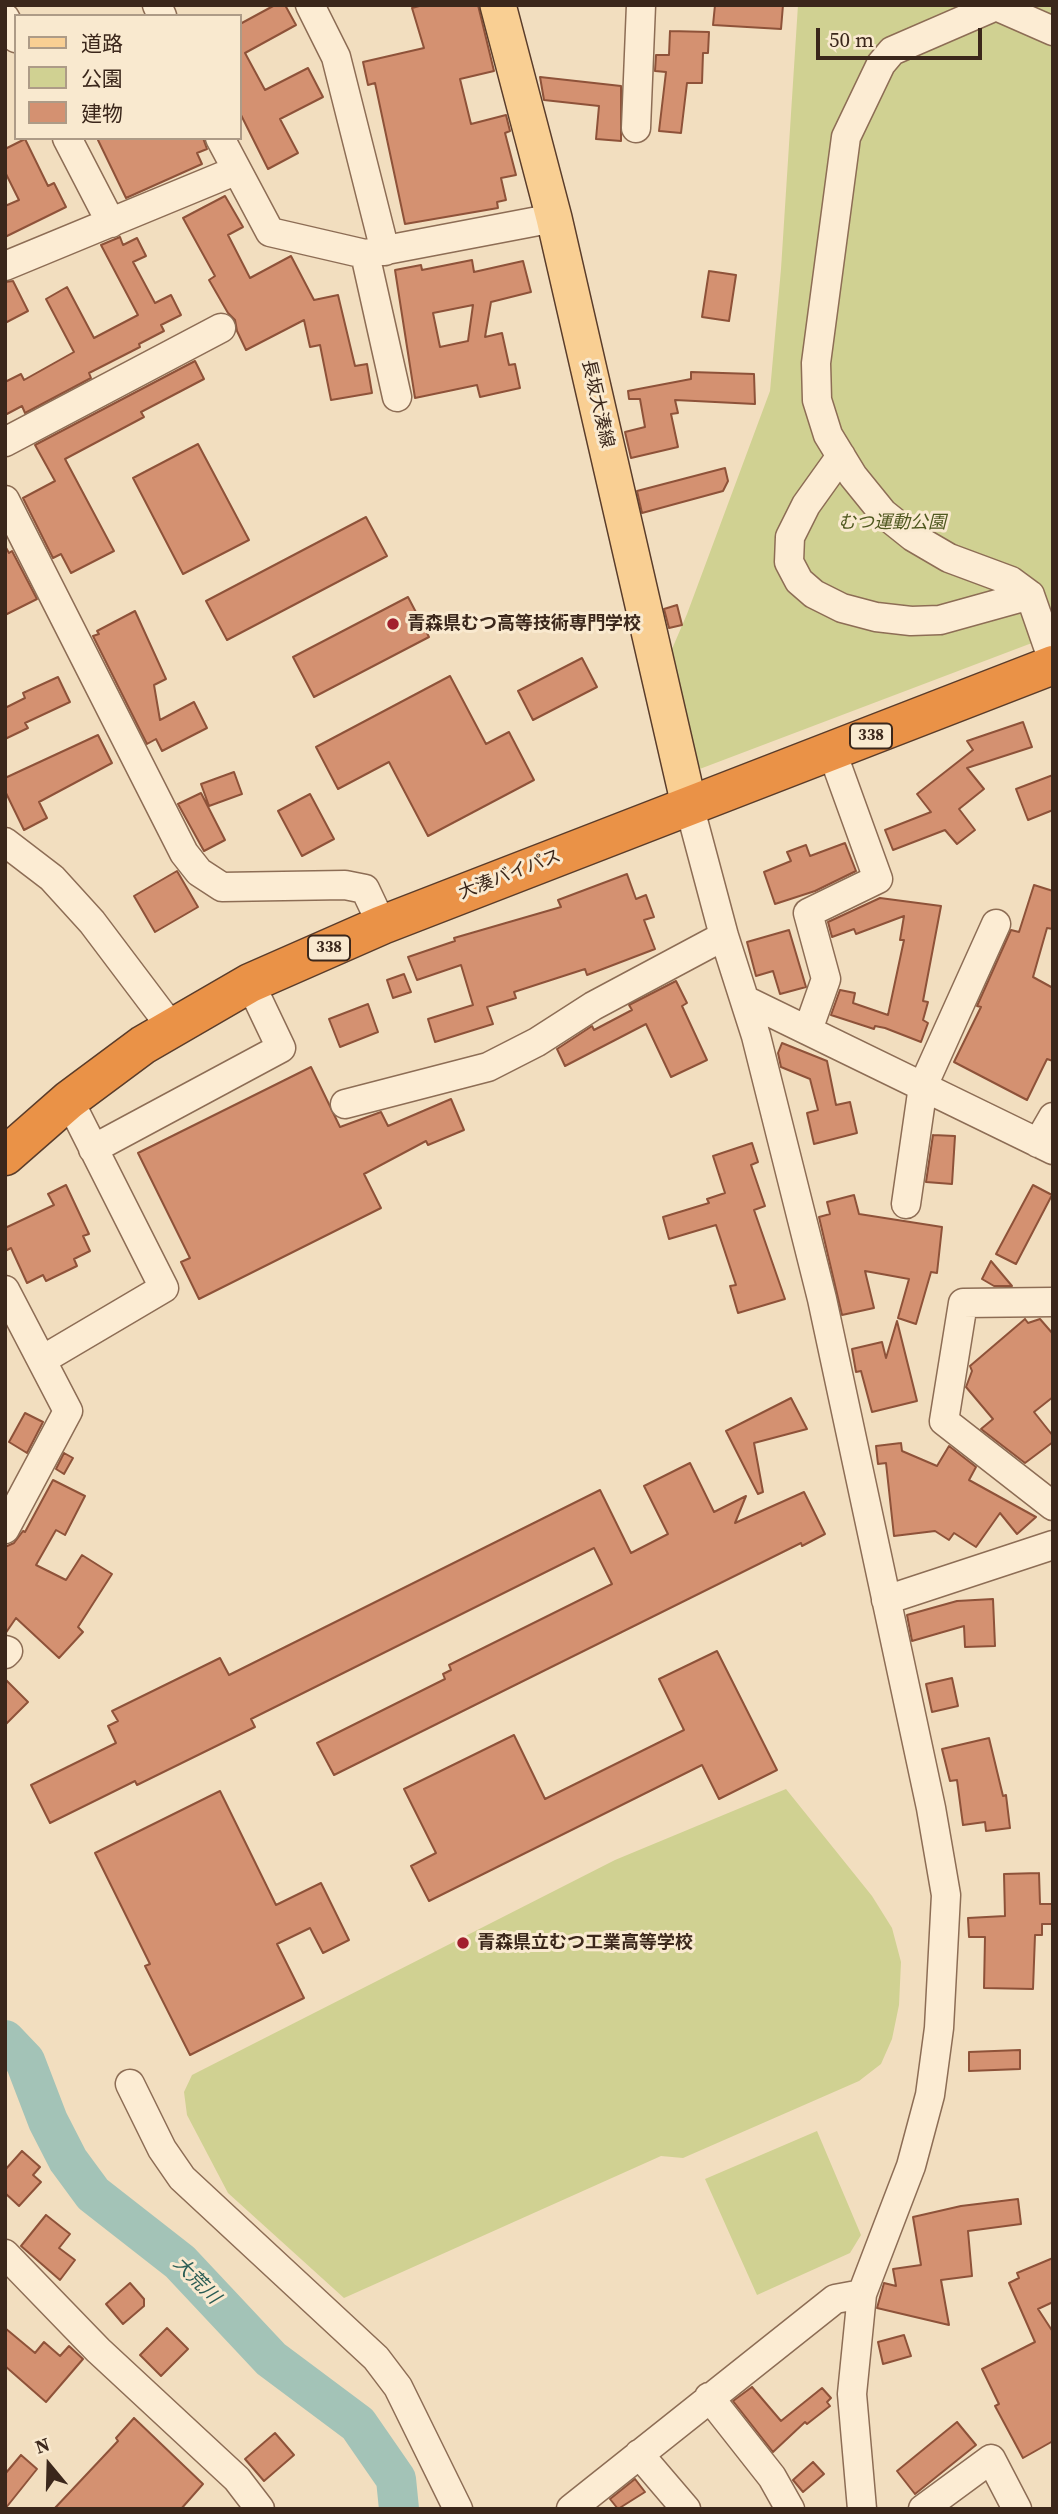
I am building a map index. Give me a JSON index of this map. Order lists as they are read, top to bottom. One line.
{"streets":{"highway":["338","大湊バイパス"],"main road":["長坂大湊線"]},"crossings":[["長坂大湊線","大湊バイパス"]],"water":["大荒川"],"parks":["むつ運動公園"],"places":["青森県むつ高等技術専門学校","青森県立むつ工業高等学校"],"legend":["道路","公園","建物"],"scale_bar":"50 m","north":"top"}
